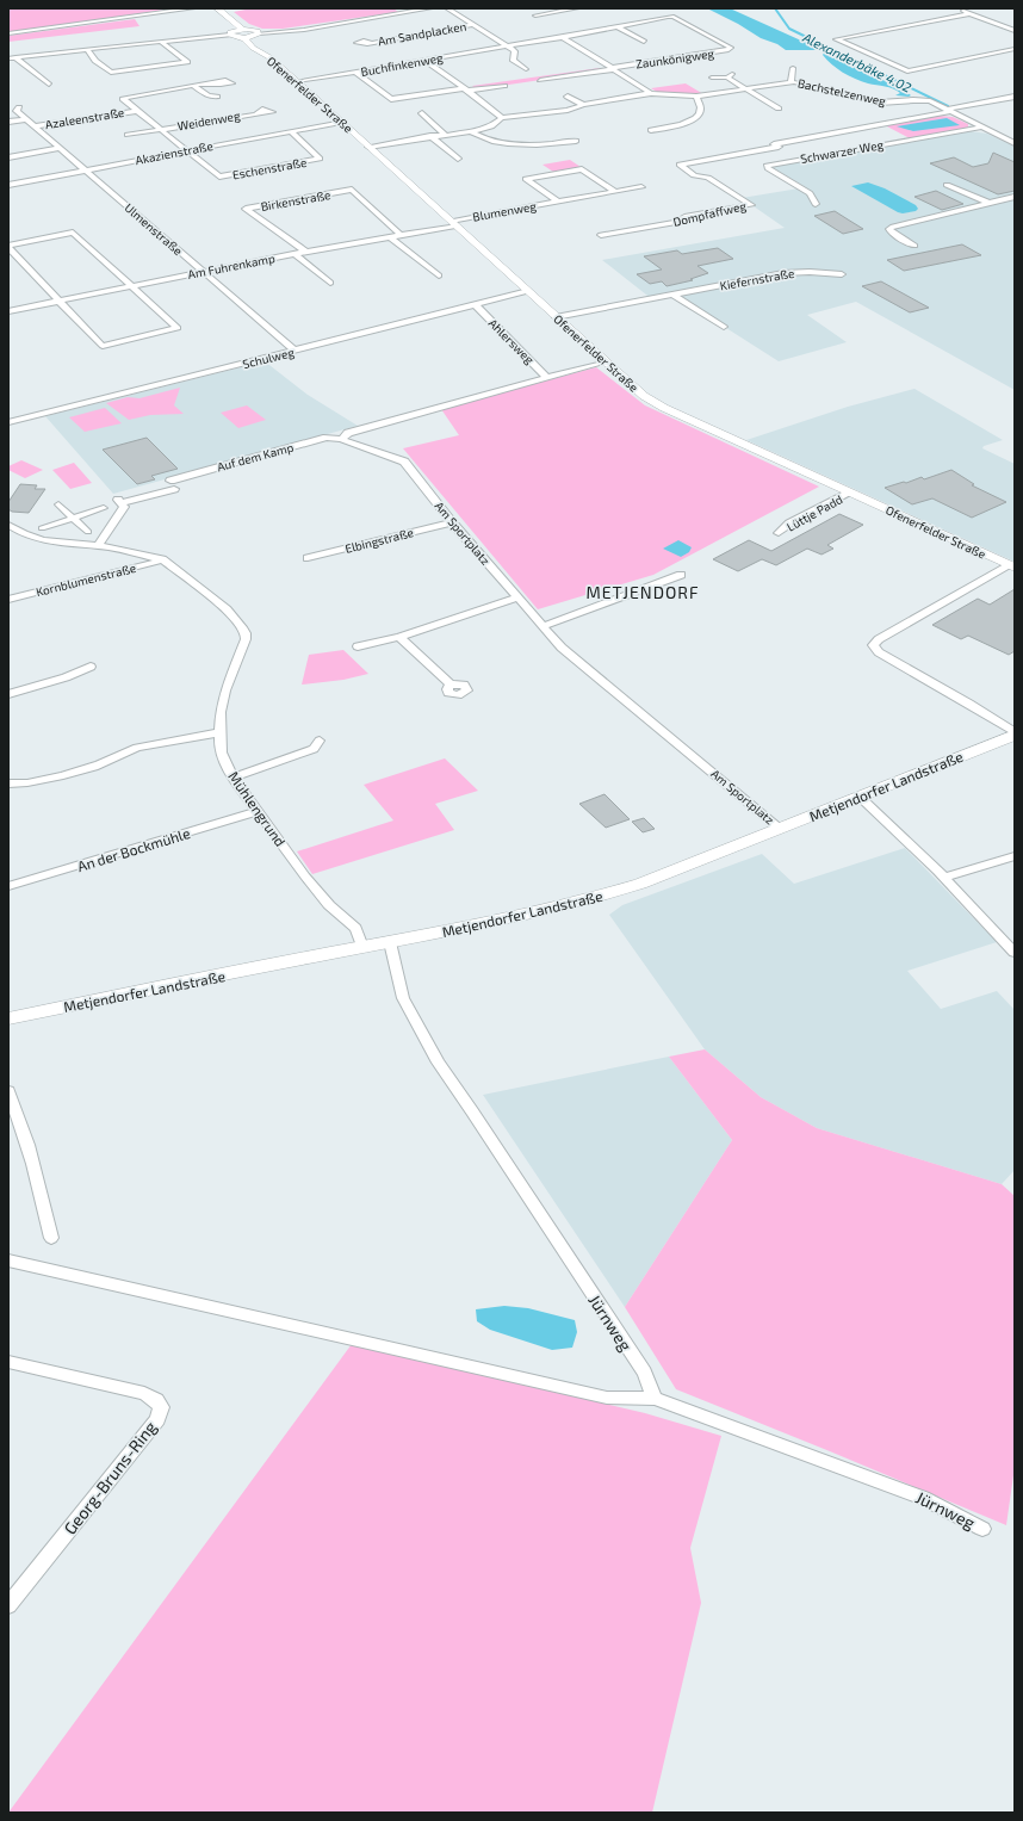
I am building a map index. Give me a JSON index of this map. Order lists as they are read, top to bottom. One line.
{"streets":{"main road":["Metjendorfer Landstraße"],"street":["Am Sandplacken","Zaunkönigweg","Buchfinkenweg","Bachstelzenweg","Ofenerfelder Straße","Azaleenstraße","Weidenweg","Schwarzer Weg","Akazienstraße","Eschenstraße","Birkenstraße","Blumenweg","Dompfaffweg","Ulmenstraße","Am Fuhrenkamp","Kiefernstraße","Ahlersweg","Schulweg","Auf dem Kamp","Lüttje Padd","Am Sportplatz","Elbingstraße","Kornblumenstraße","Mühlengrund","An der Bockmühle","Jürnweg","Georg-Bruns-Ring"]},"crossings":[["Am Sandplacken","Buchfinkenweg"],["Zaunkönigweg","Buchfinkenweg"],["Zaunkönigweg","Bachstelzenweg"],["Buchfinkenweg","Bachstelzenweg"],["Buchfinkenweg","Ofenerfelder Straße"],["Bachstelzenweg","Dompfaffweg"],["Ofenerfelder Straße","Akazienstraße"],["Ofenerfelder Straße","Blumenweg"],["Ofenerfelder Straße","Am Fuhrenkamp"],["Ofenerfelder Straße","Kiefernstraße"],["Ofenerfelder Straße","Schulweg"],["Ofenerfelder Straße","Lüttje Padd"],["Azaleenstraße","Ulmenstraße"],["Akazienstraße","Eschenstraße"],["Akazienstraße","Ulmenstraße"],["Birkenstraße","Am Fuhrenkamp"],["Blumenweg","Am Fuhrenkamp"],["Ulmenstraße","Am Fuhrenkamp"],["Ulmenstraße","Schulweg"],["Ahlersweg","Schulweg"],["Auf dem Kamp","Am Sportplatz"],["Auf dem Kamp","Mühlengrund"],["Am Sportplatz","Elbingstraße"],["Am Sportplatz","Metjendorfer Landstraße"],["Kornblumenstraße","Mühlengrund"],["Metjendorfer Landstraße","Mühlengrund"],["Metjendorfer Landstraße","Jürnweg"],["Mühlengrund","An der Bockmühle"]],"districts":["METJENDORF"],"water":["Alexanderbäke 4.02"]}
